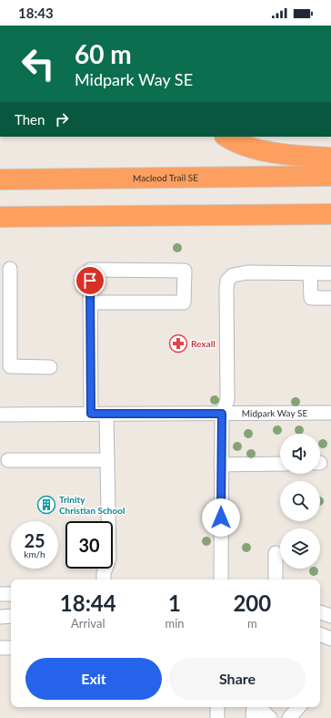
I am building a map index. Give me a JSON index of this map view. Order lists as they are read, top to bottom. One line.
{"streets":{"highway":["Macleod Trail SE"],"street":["Midpark Way SE"]},"places":{"pharmacy":["Rexall"],"building":["Trinity Christian School"]},"page":{"status":"18:43","turn":["60 m","Midpark Way SE"],"then":"Then","speed":"25 km/h","limit":"30","eta":["18:44","Arrival","1","min","200","m"],"buttons":["Exit","Share"]}}
